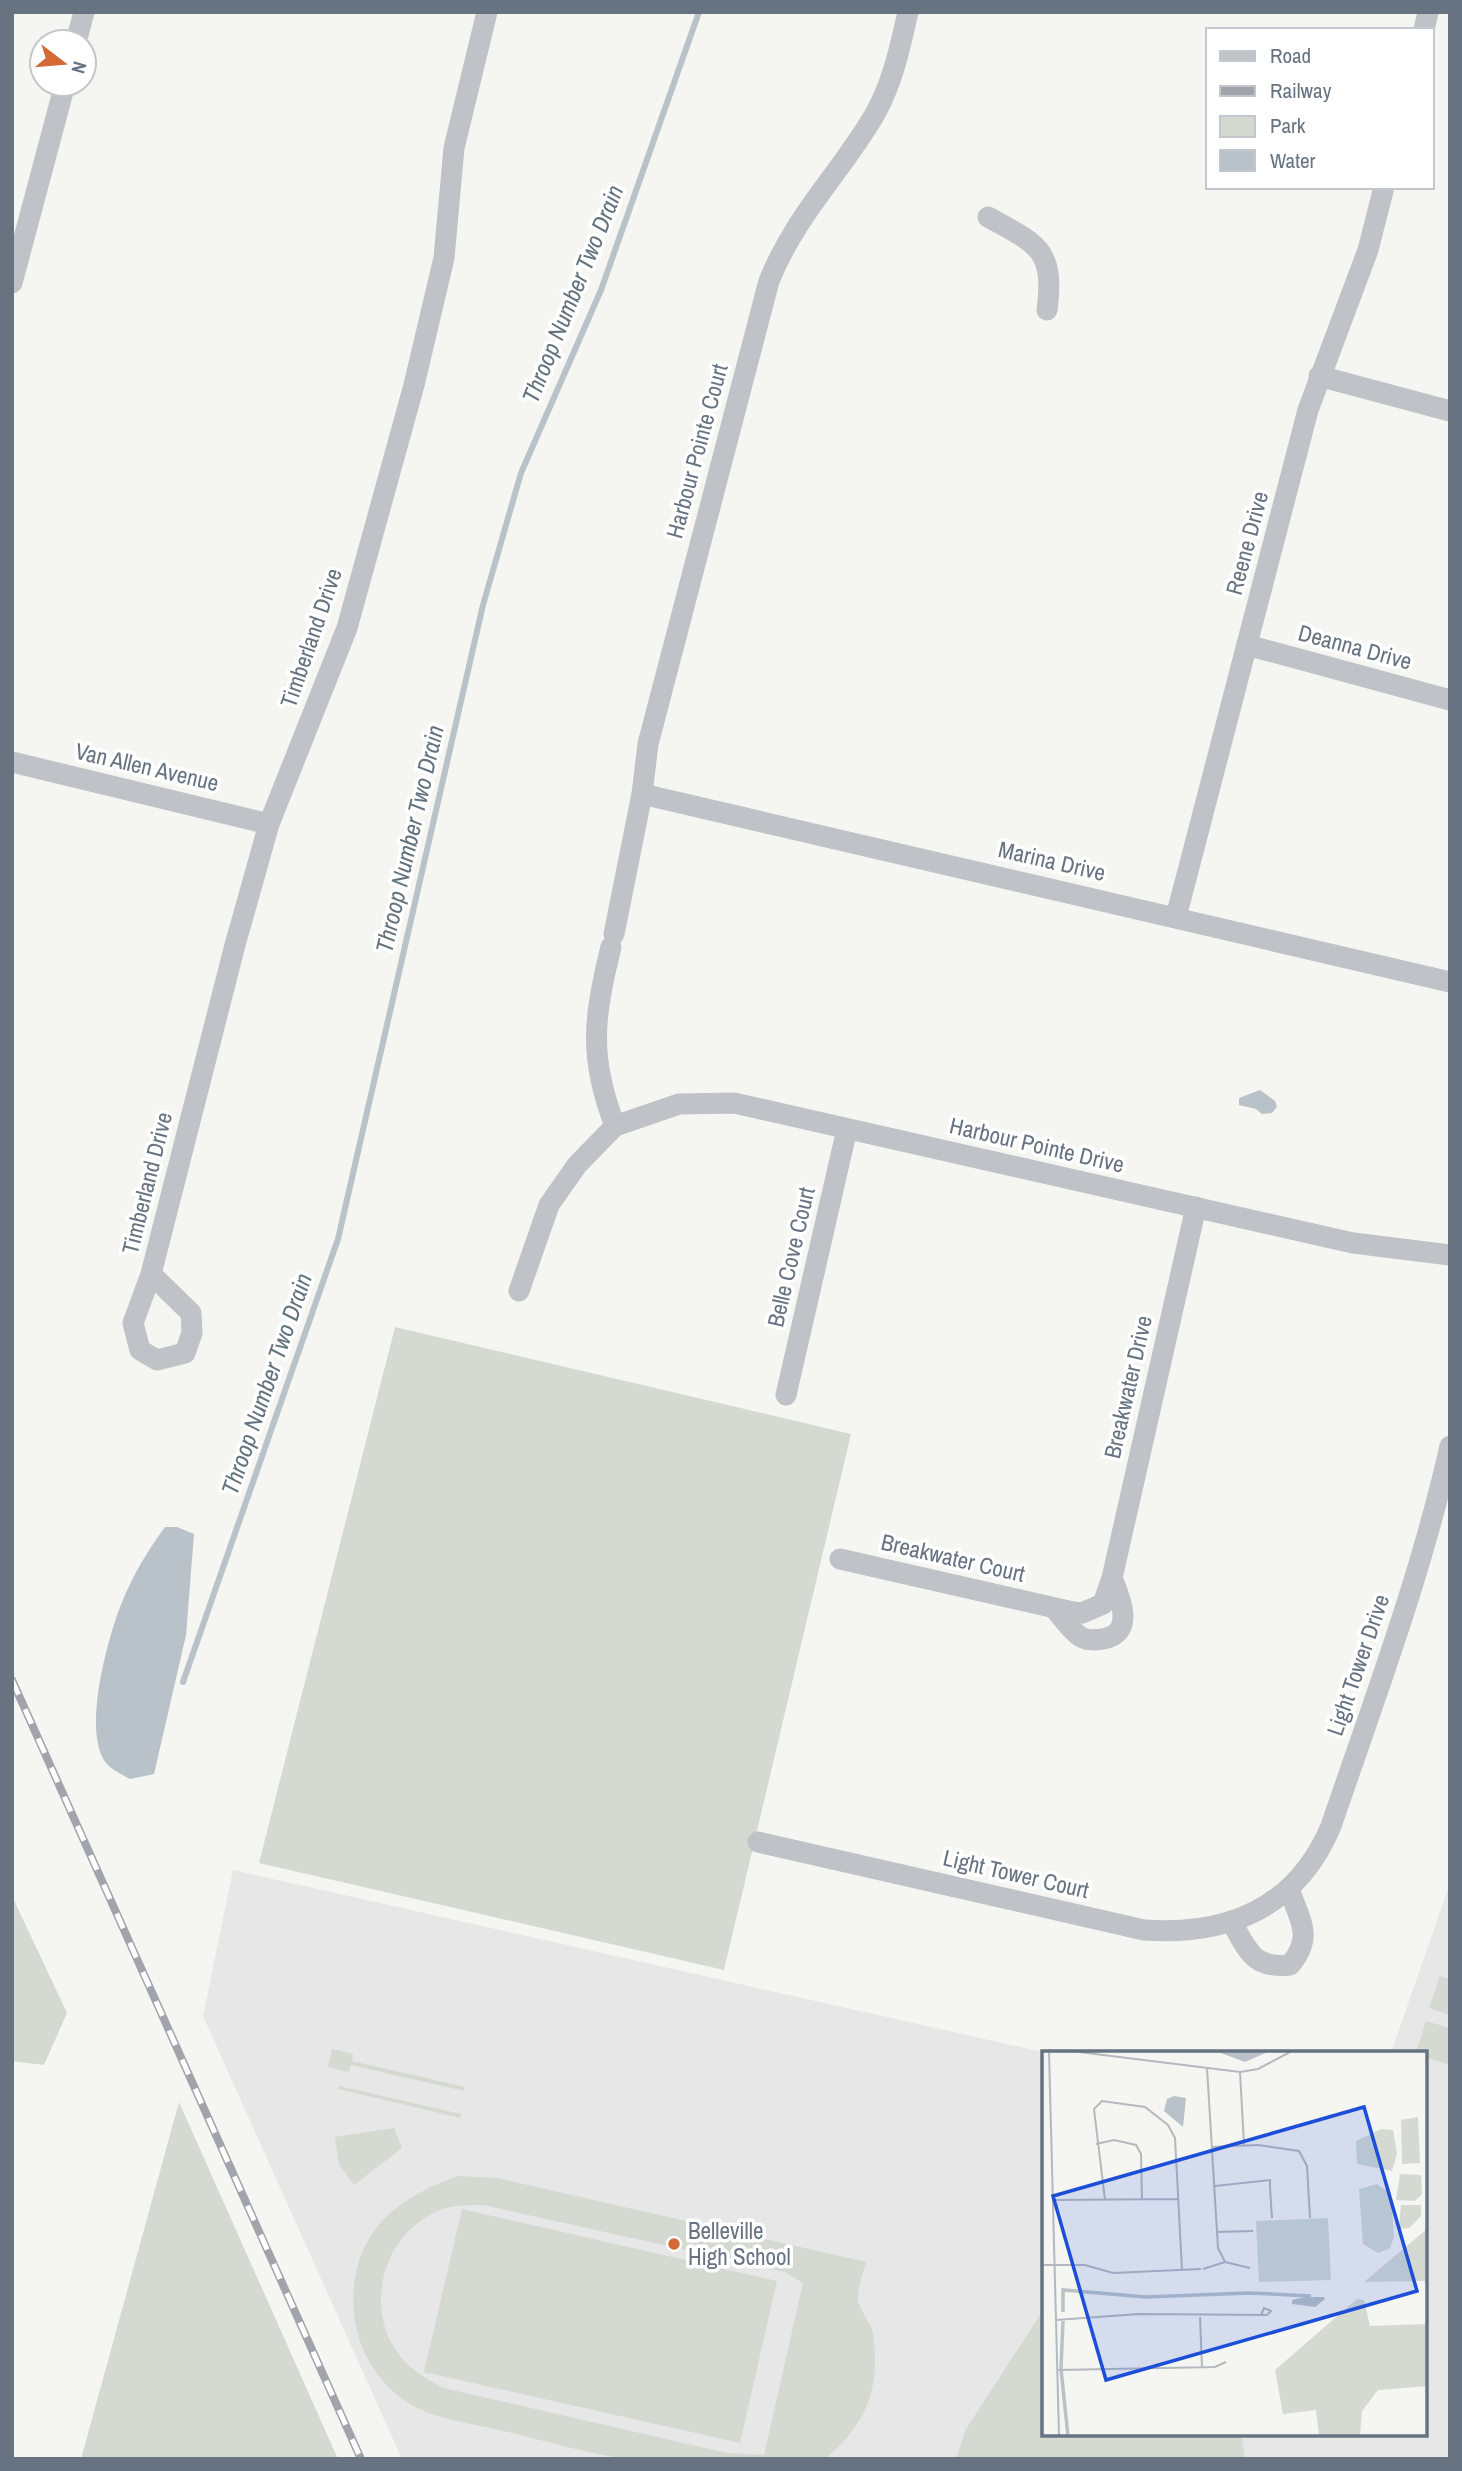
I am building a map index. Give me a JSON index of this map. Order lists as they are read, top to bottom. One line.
{"streets":{"street":["Harbour Pointe Court","Reene Drive","Timberland Drive","Deanna Drive","Van Allen Avenue","Marina Drive","Harbour Pointe Drive","Belle Cove Court","Breakwater Drive","Breakwater Court","Light Tower Drive","Light Tower Court"]},"crossings":[["Harbour Pointe Court","Marina Drive"],["Harbour Pointe Court","Harbour Pointe Drive"],["Reene Drive","Deanna Drive"],["Reene Drive","Marina Drive"],["Timberland Drive","Van Allen Avenue"],["Harbour Pointe Drive","Belle Cove Court"],["Harbour Pointe Drive","Breakwater Drive"],["Breakwater Drive","Breakwater Court"],["Light Tower Drive","Light Tower Court"]],"water":["Throop Number Two Drain"],"places":["Belleville High School"],"legend":["Road","Railway","Park","Water"],"north":"right"}
